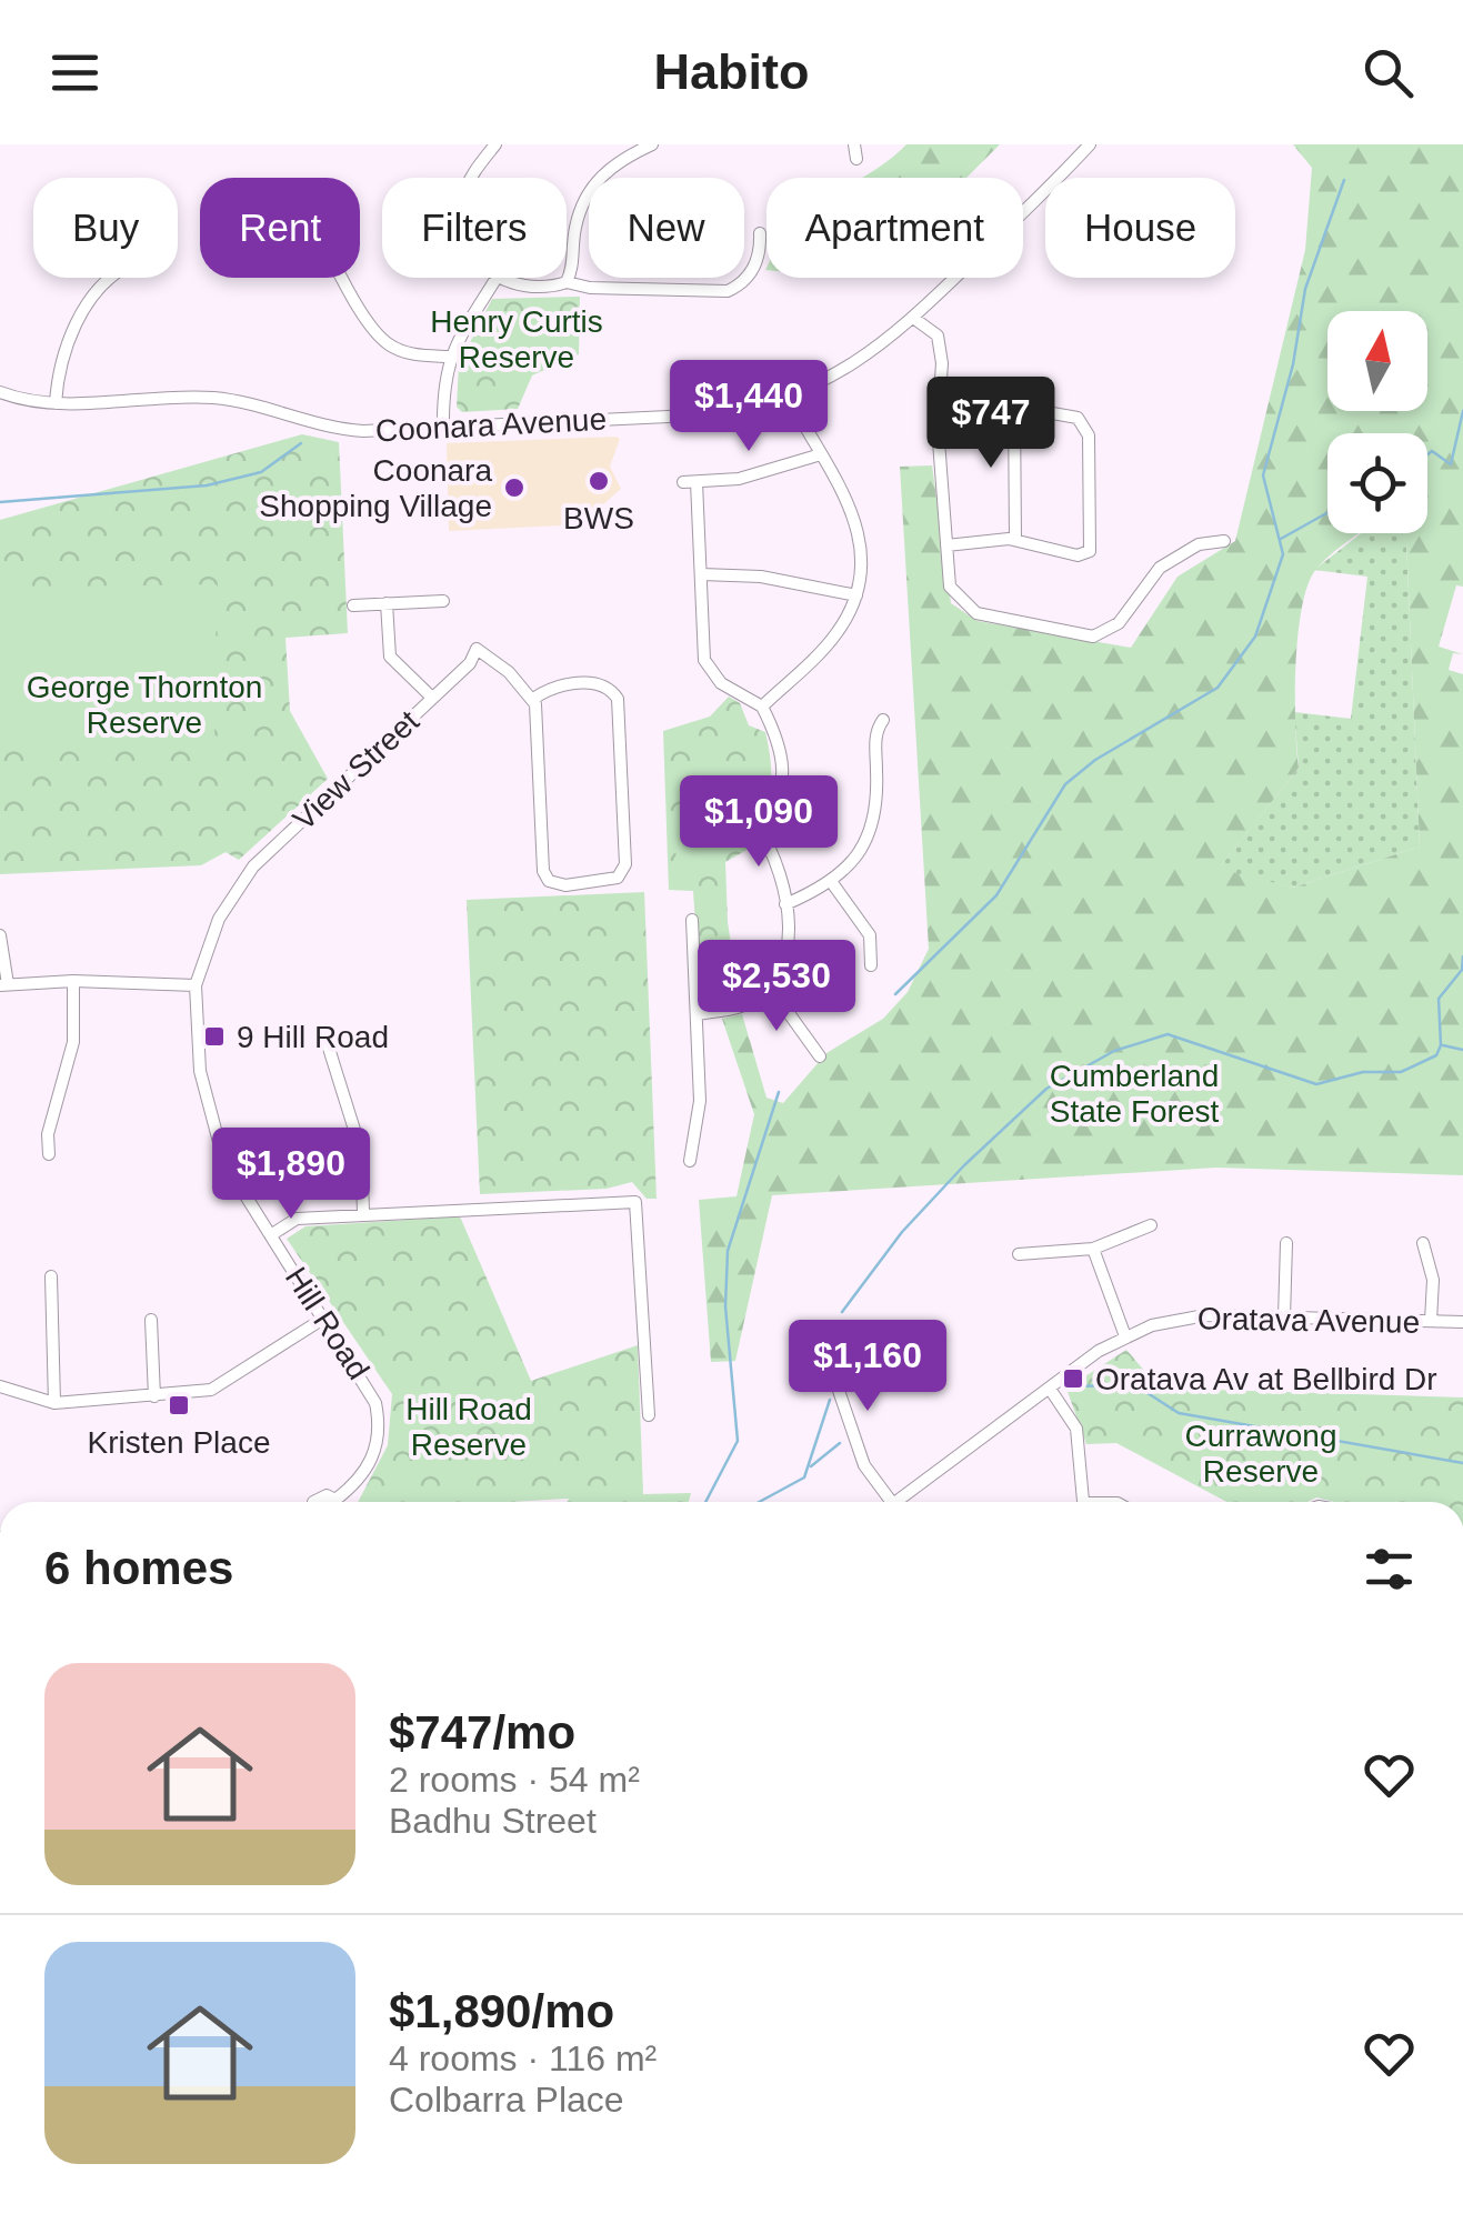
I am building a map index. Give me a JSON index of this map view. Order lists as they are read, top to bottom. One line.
{"streets":{"street":["Coonara Avenue","View Street","Oratava Avenue","Hill Road"]},"crossings":[["View Street","Hill Road"]],"parks":["Henry Curtis Reserve","George Thornton Reserve","Cumberland State Forest","Hill Road Reserve","Currawong Reserve"],"places":{"other":["BWS","Coonara Shopping Village"],"transit":["9 Hill Road","Oratava Av at Bellbird Dr","Kristen Place"]},"north":"top","page":{"header":"Habito","chip":["Buy","Rent","Filters","New","Apartment","House"],"price":["$1,440","$747","$1,090","$2,530","$1,890","$1,160"],"heading":"6 homes","list":[{"name":"$747/mo","note":"2 rooms · 54 m² · Badhu Street"},{"name":"$1,890/mo","note":"4 rooms · 116 m² · Colbarra Place"}]}}
